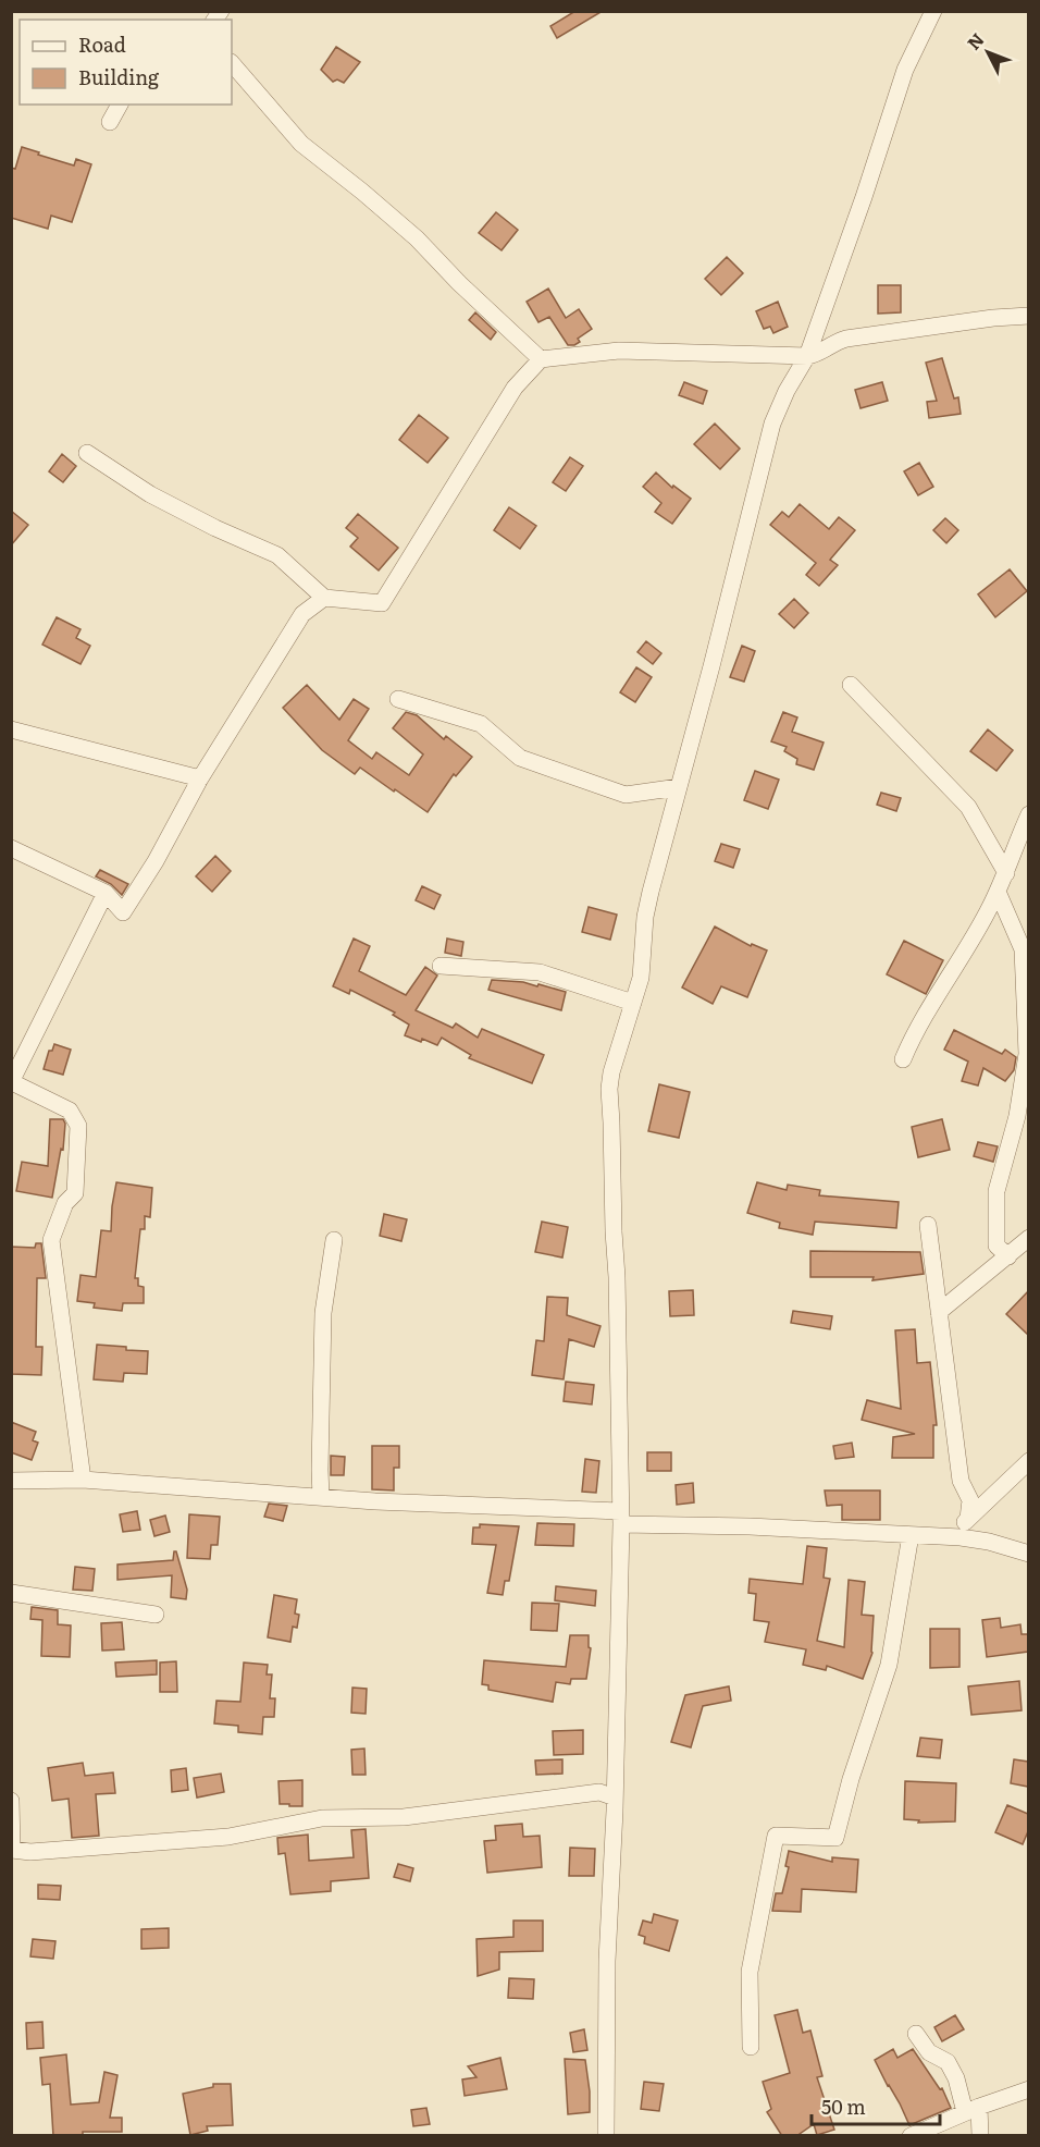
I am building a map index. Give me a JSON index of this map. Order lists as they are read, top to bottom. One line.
{"legend":["Road","Building"],"scale_bar":"50 m","north":"top left"}
